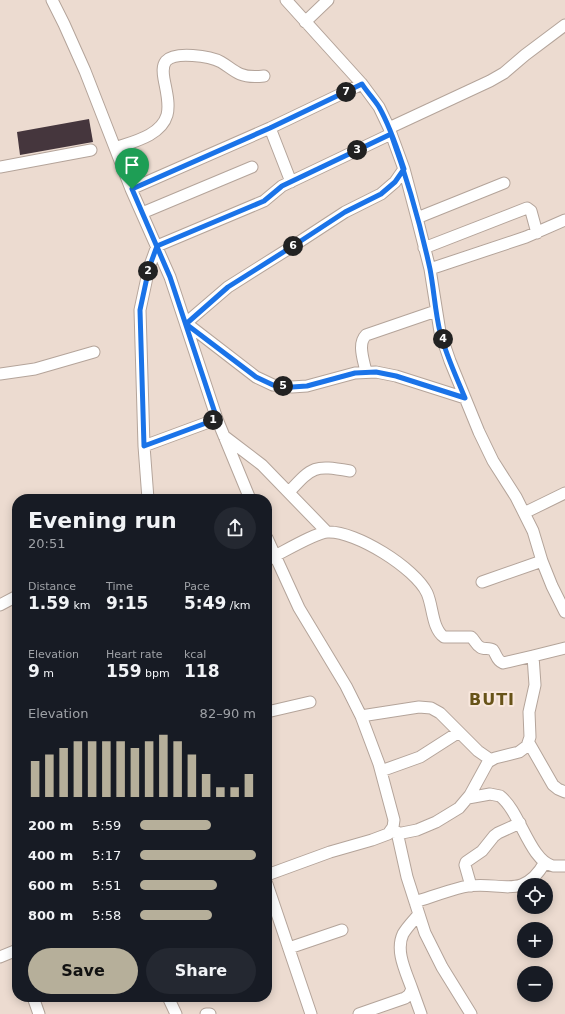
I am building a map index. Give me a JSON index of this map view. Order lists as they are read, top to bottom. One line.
{"districts":["BUTI"],"page":{"pins":["7","3","6","2","4","5","1"],"heading":["Evening run","20:51"],"stats":[["Distance","1.59 km"],["Time","9:15"],["Pace","5:49 /km"],["Elevation","9 m"],["Heart rate","159 bpm"],["kcal","118"]],"chart":["Elevation","82–90 m"],"list":[{"name":"200 m","note":"5:59"},{"name":"400 m","note":"5:17"},{"name":"600 m","note":"5:51"},{"name":"800 m","note":"5:58"}],"map_buttons":["+","−"],"buttons":["Save","Share"]}}
